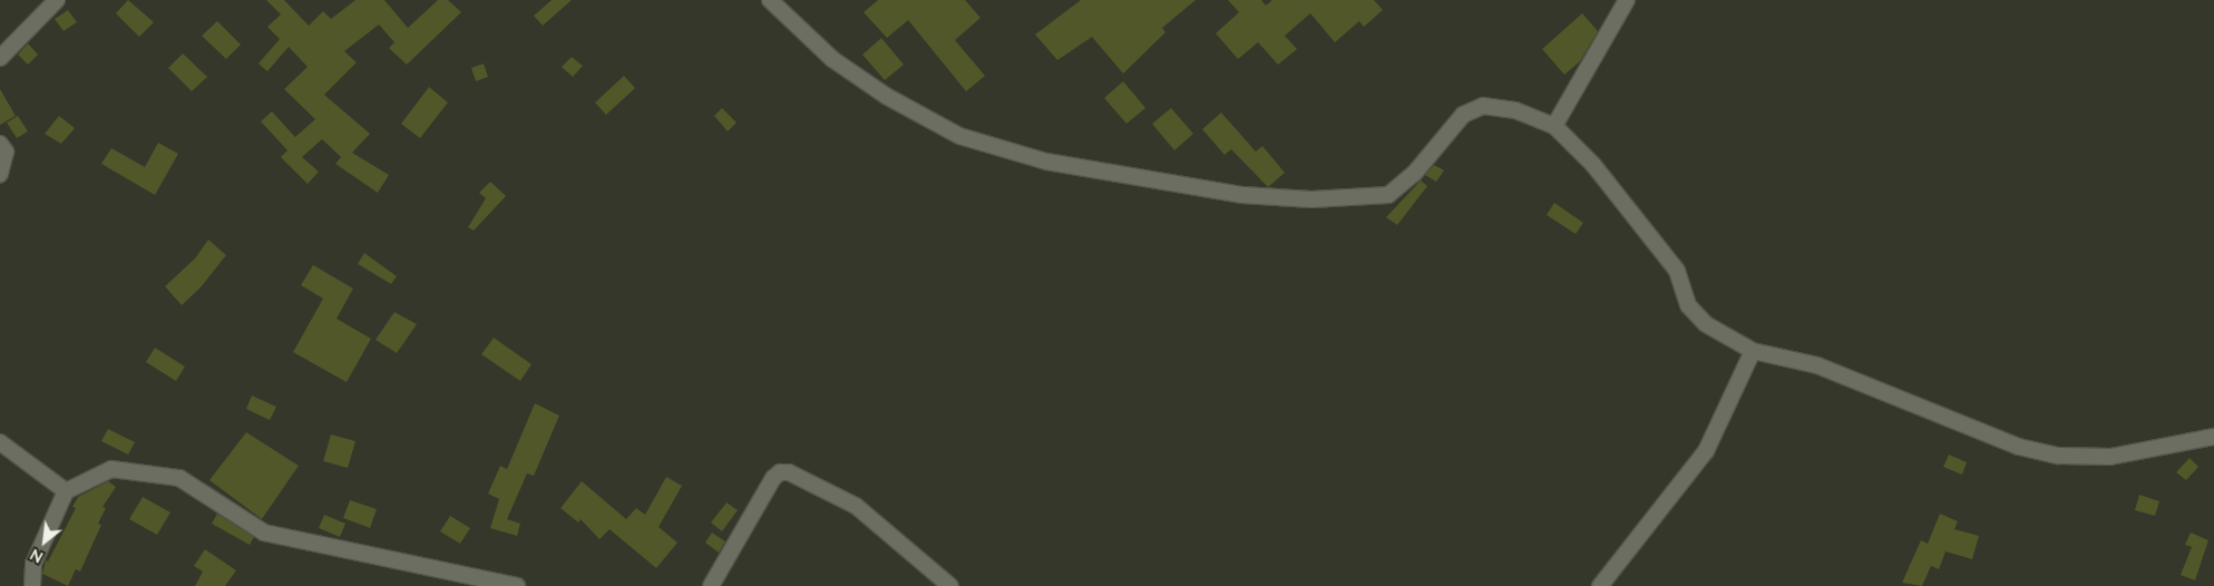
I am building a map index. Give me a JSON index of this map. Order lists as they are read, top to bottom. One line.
{"north":"bottom left"}
